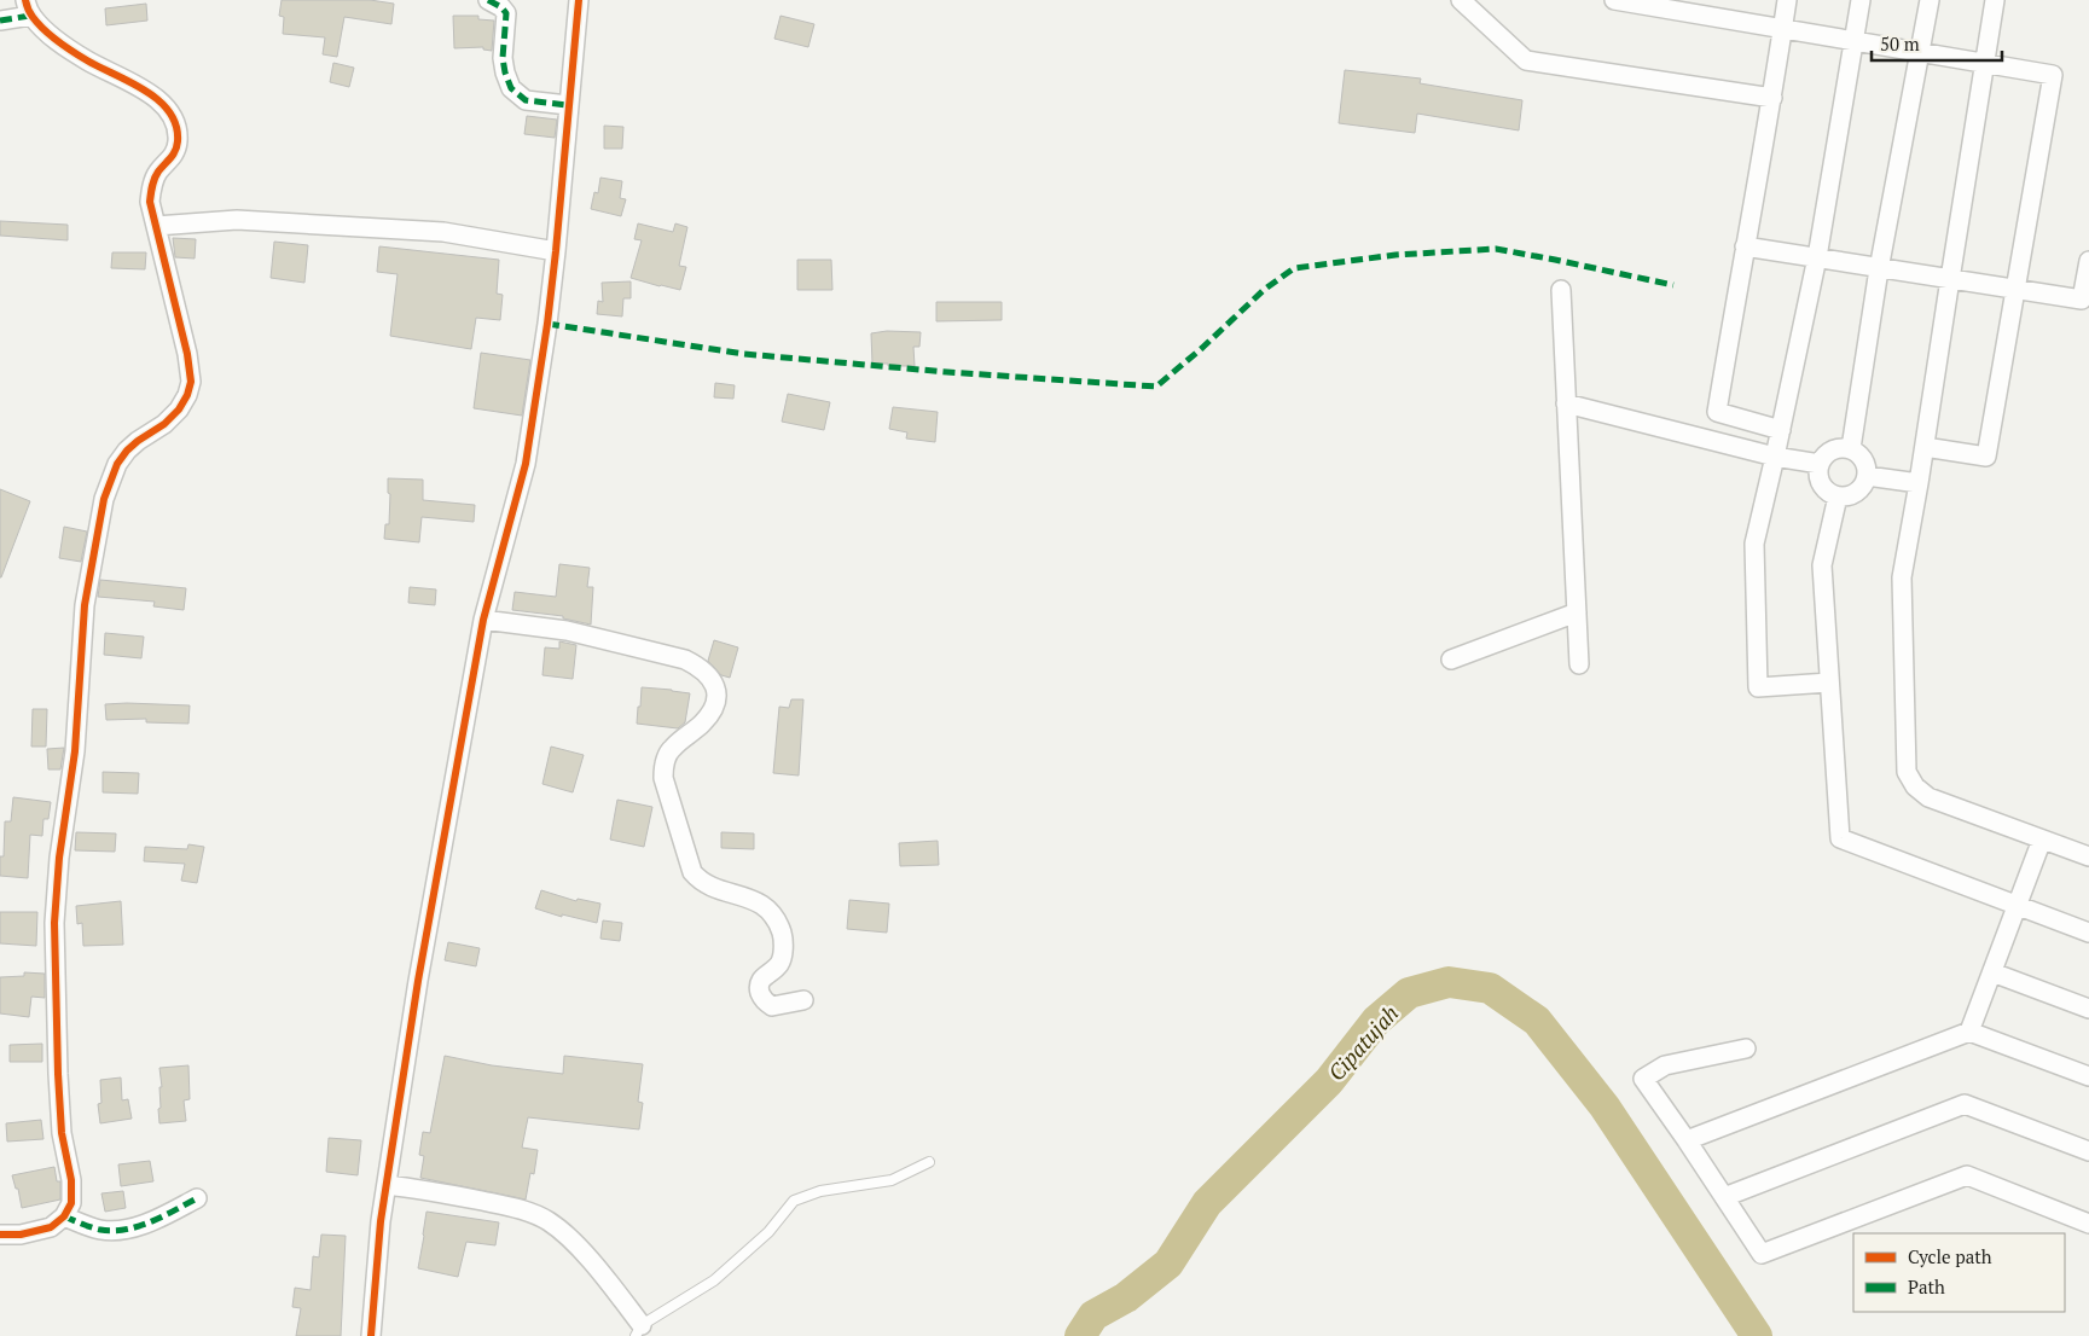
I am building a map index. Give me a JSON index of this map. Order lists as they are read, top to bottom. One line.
{"water":["Cipatujah"],"legend":["Cycle path","Path"],"scale_bar":"50 m"}
